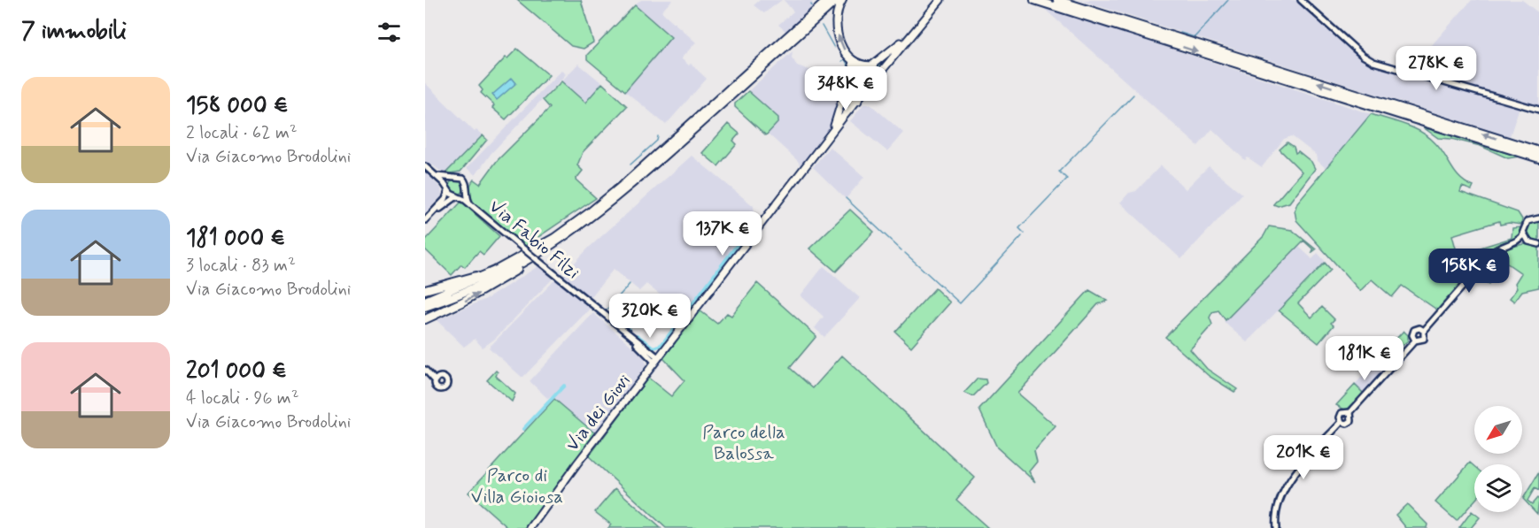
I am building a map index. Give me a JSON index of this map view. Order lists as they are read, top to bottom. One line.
{"streets":{"main road":["Via dei Giovi"],"street":["Via Fabio Filzi"]},"crossings":[["Via Fabio Filzi","Via dei Giovi"]],"parks":["Parco della Balossa","Parco di Villa Gioiosa"],"north":"bottom left","page":{"heading":"7 immobili","price":["278K €","348K €","137K €","158K €","320K €","181K €","201K €"],"list":[{"name":"158 000 €","note":"2 locali · 62 m² · Via Giacomo Brodolini"},{"name":"181 000 €","note":"3 locali · 83 m² · Via Giacomo Brodolini"},{"name":"201 000 €","note":"4 locali · 96 m² · Via Giacomo Brodolini"}]}}
